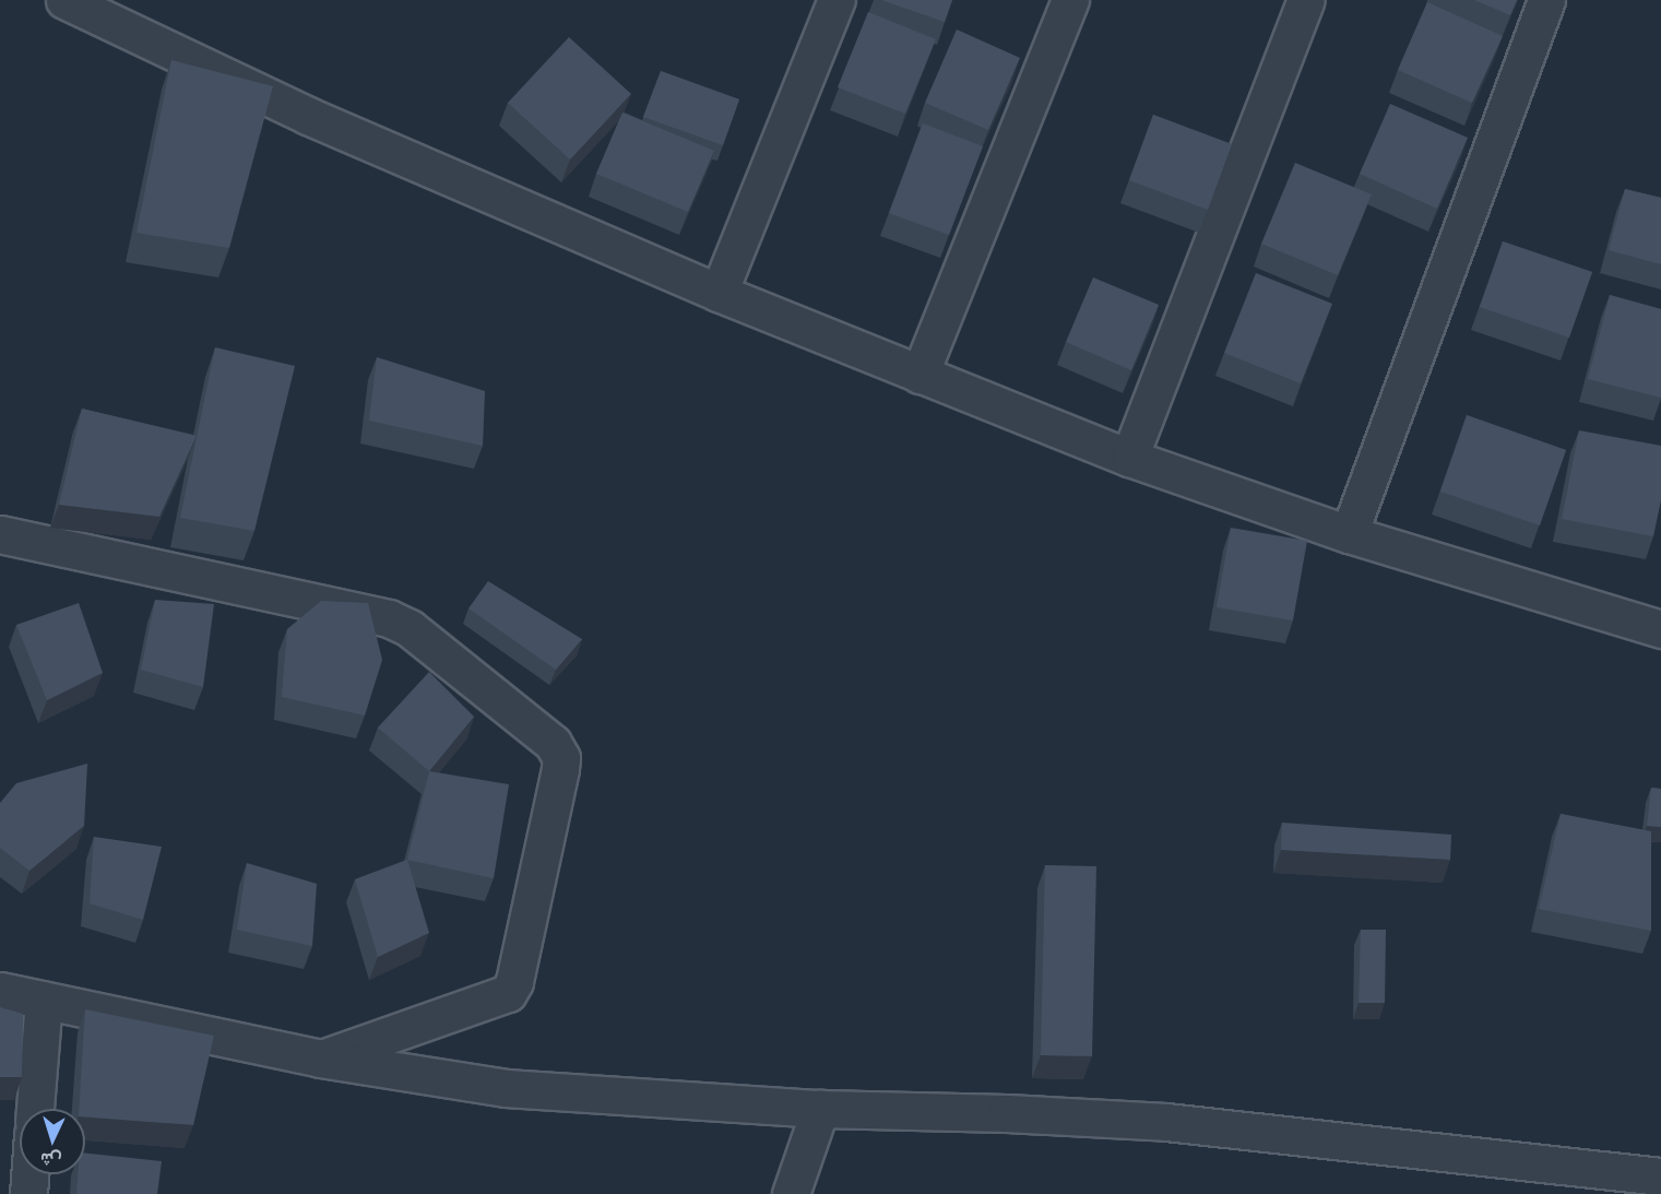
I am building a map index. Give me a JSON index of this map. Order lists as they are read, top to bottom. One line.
{"north":"bottom"}
